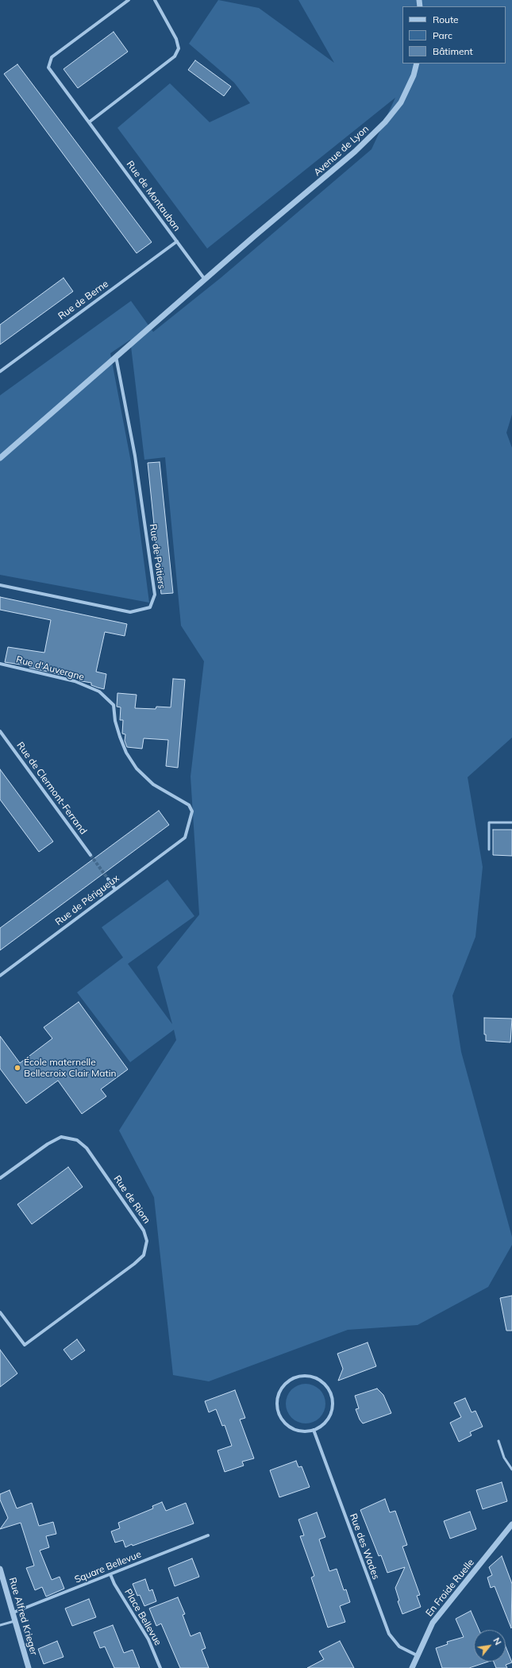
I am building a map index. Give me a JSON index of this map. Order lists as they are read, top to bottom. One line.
{"streets":{"street":["Avenue de Lyon","Rue de Montauban","Rue de Berne","Rue de Poitiers","Rue d'Auvergne","Rue de Clermont-Ferrand","Rue de Périgueux","Rue de Riom","Rue des Wades","Square Bellevue","En Froide Ruelle","Rue Alfred Krieger","Place Bellevue"]},"crossings":[["Avenue de Lyon","Rue de Montauban"],["Avenue de Lyon","Rue de Poitiers"],["Rue de Montauban","Rue de Berne"],["Rue d'Auvergne","Rue de Périgueux"],["Rue des Wades","En Froide Ruelle"],["Square Bellevue","Rue Alfred Krieger"],["Square Bellevue","Place Bellevue"]],"places":["École maternelle Bellecroix Clair Matin"],"legend":["Route","Parc","Bâtiment"],"north":"top right"}
